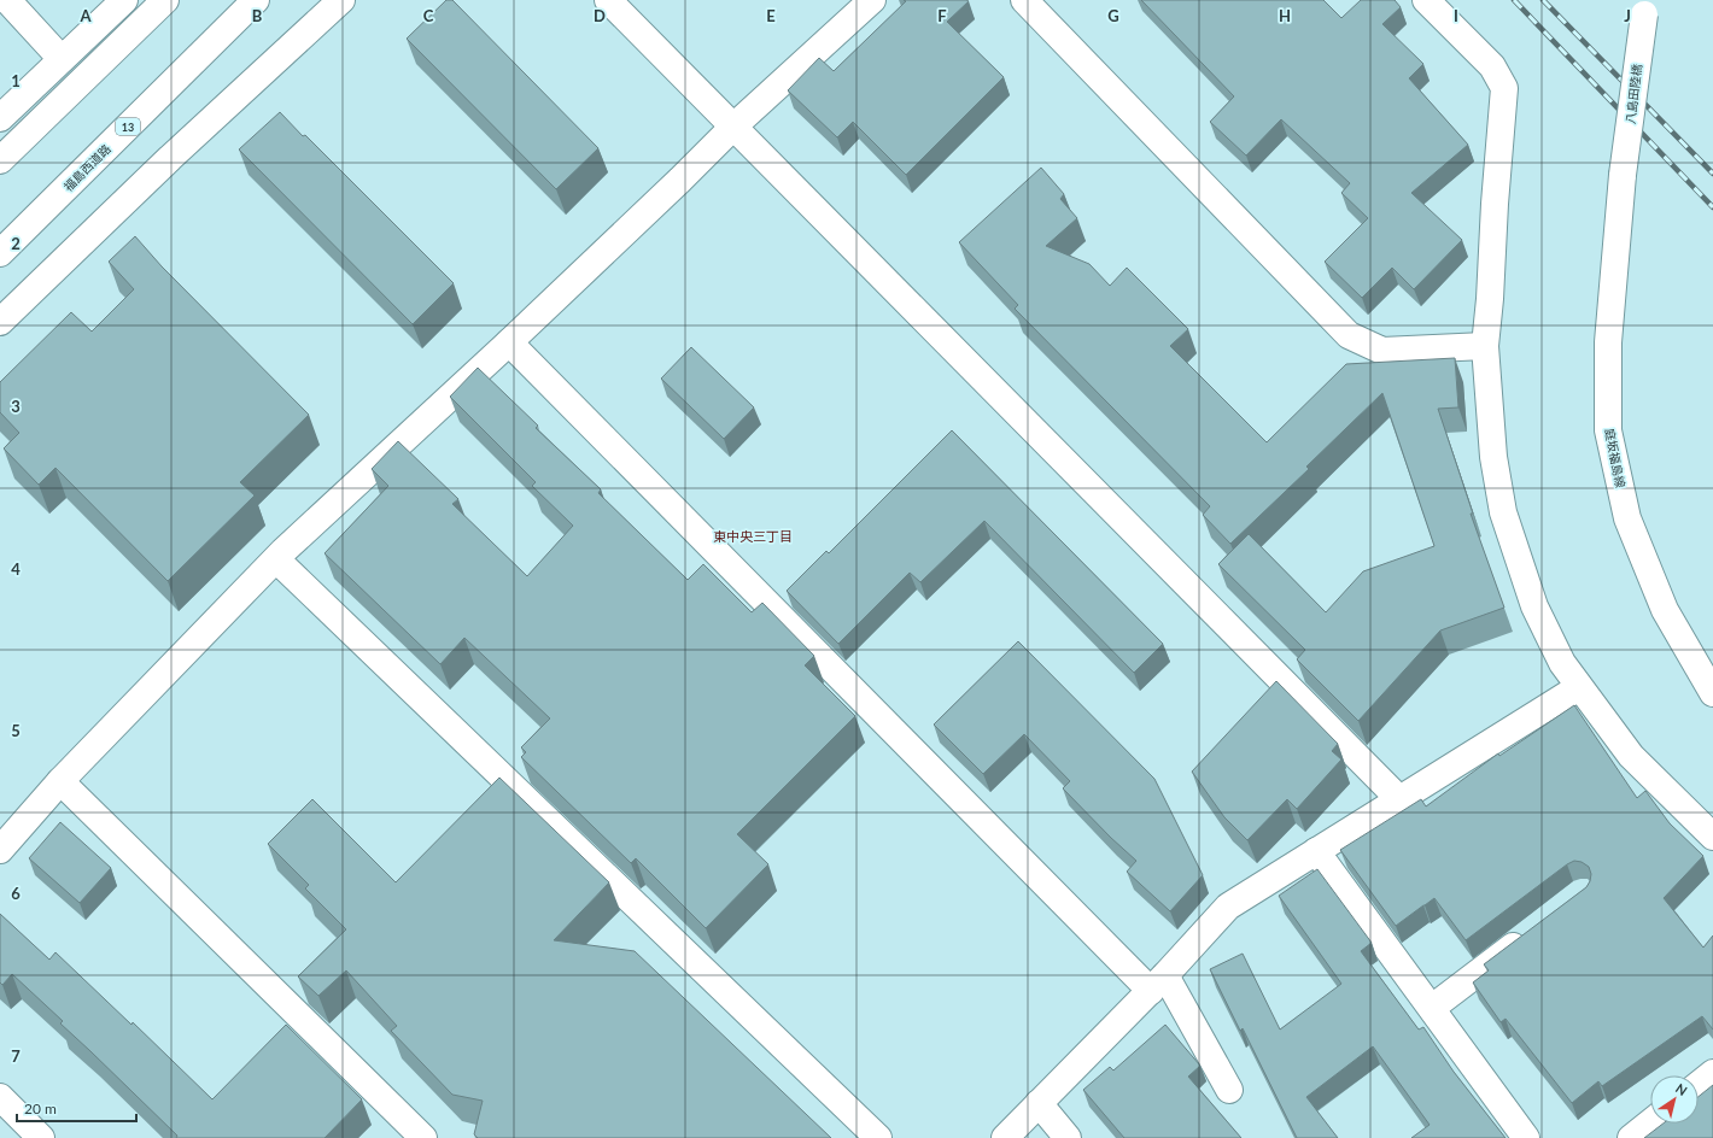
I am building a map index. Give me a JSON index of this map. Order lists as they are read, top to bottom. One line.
{"streets":{"main road":["八島田陸橋","13","福島西道路","庭坂福島線"]},"crossings":[["八島田陸橋","庭坂福島線"]],"districts":["東中央三丁目"],"scale_bar":"20 m","north":"top right","grid":{"columns":["A","B","C","D","E","F","G","H","I","J"],"rows":["1","2","3","4","5","6","7"]}}
